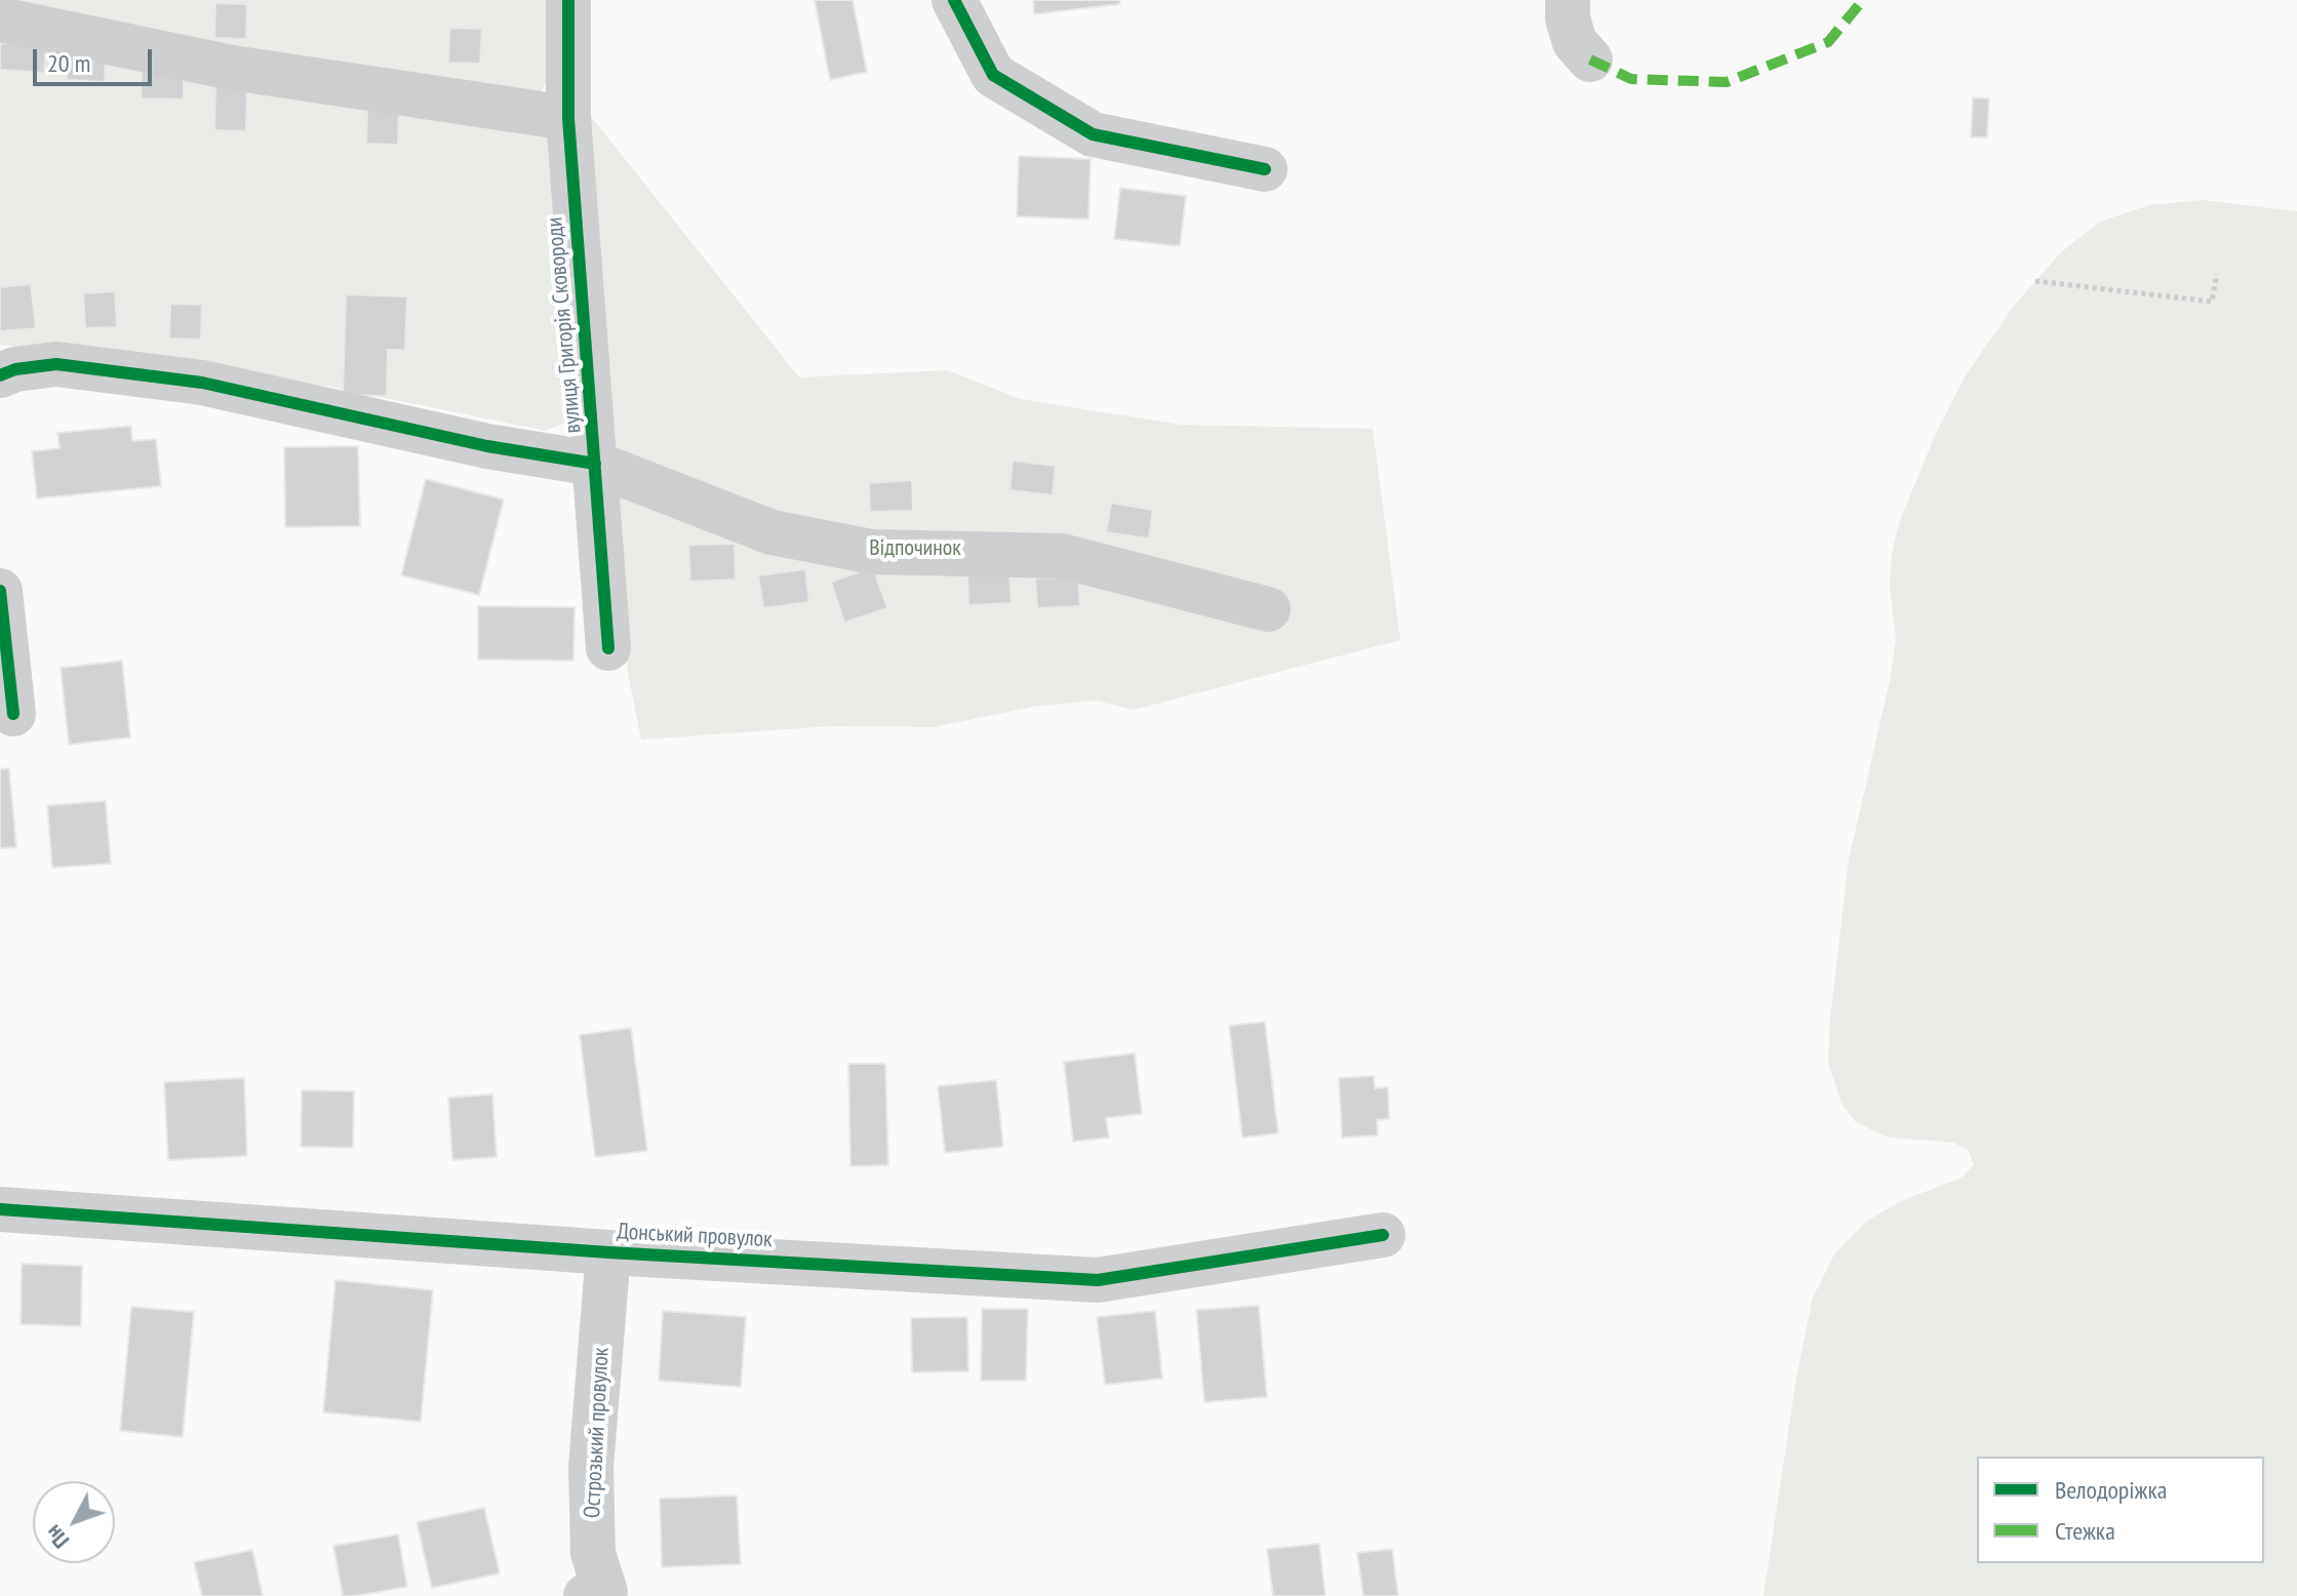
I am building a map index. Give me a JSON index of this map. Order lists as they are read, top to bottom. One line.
{"streets":{"street":["вулиця Григорія Сковороди","Донський провулок","Острозький провулок"]},"crossings":[["Донський провулок","Острозький провулок"]],"parks":["Відпочинок"],"legend":["Велодоріжка","Стежка"],"scale_bar":"20 m","north":"bottom left"}
